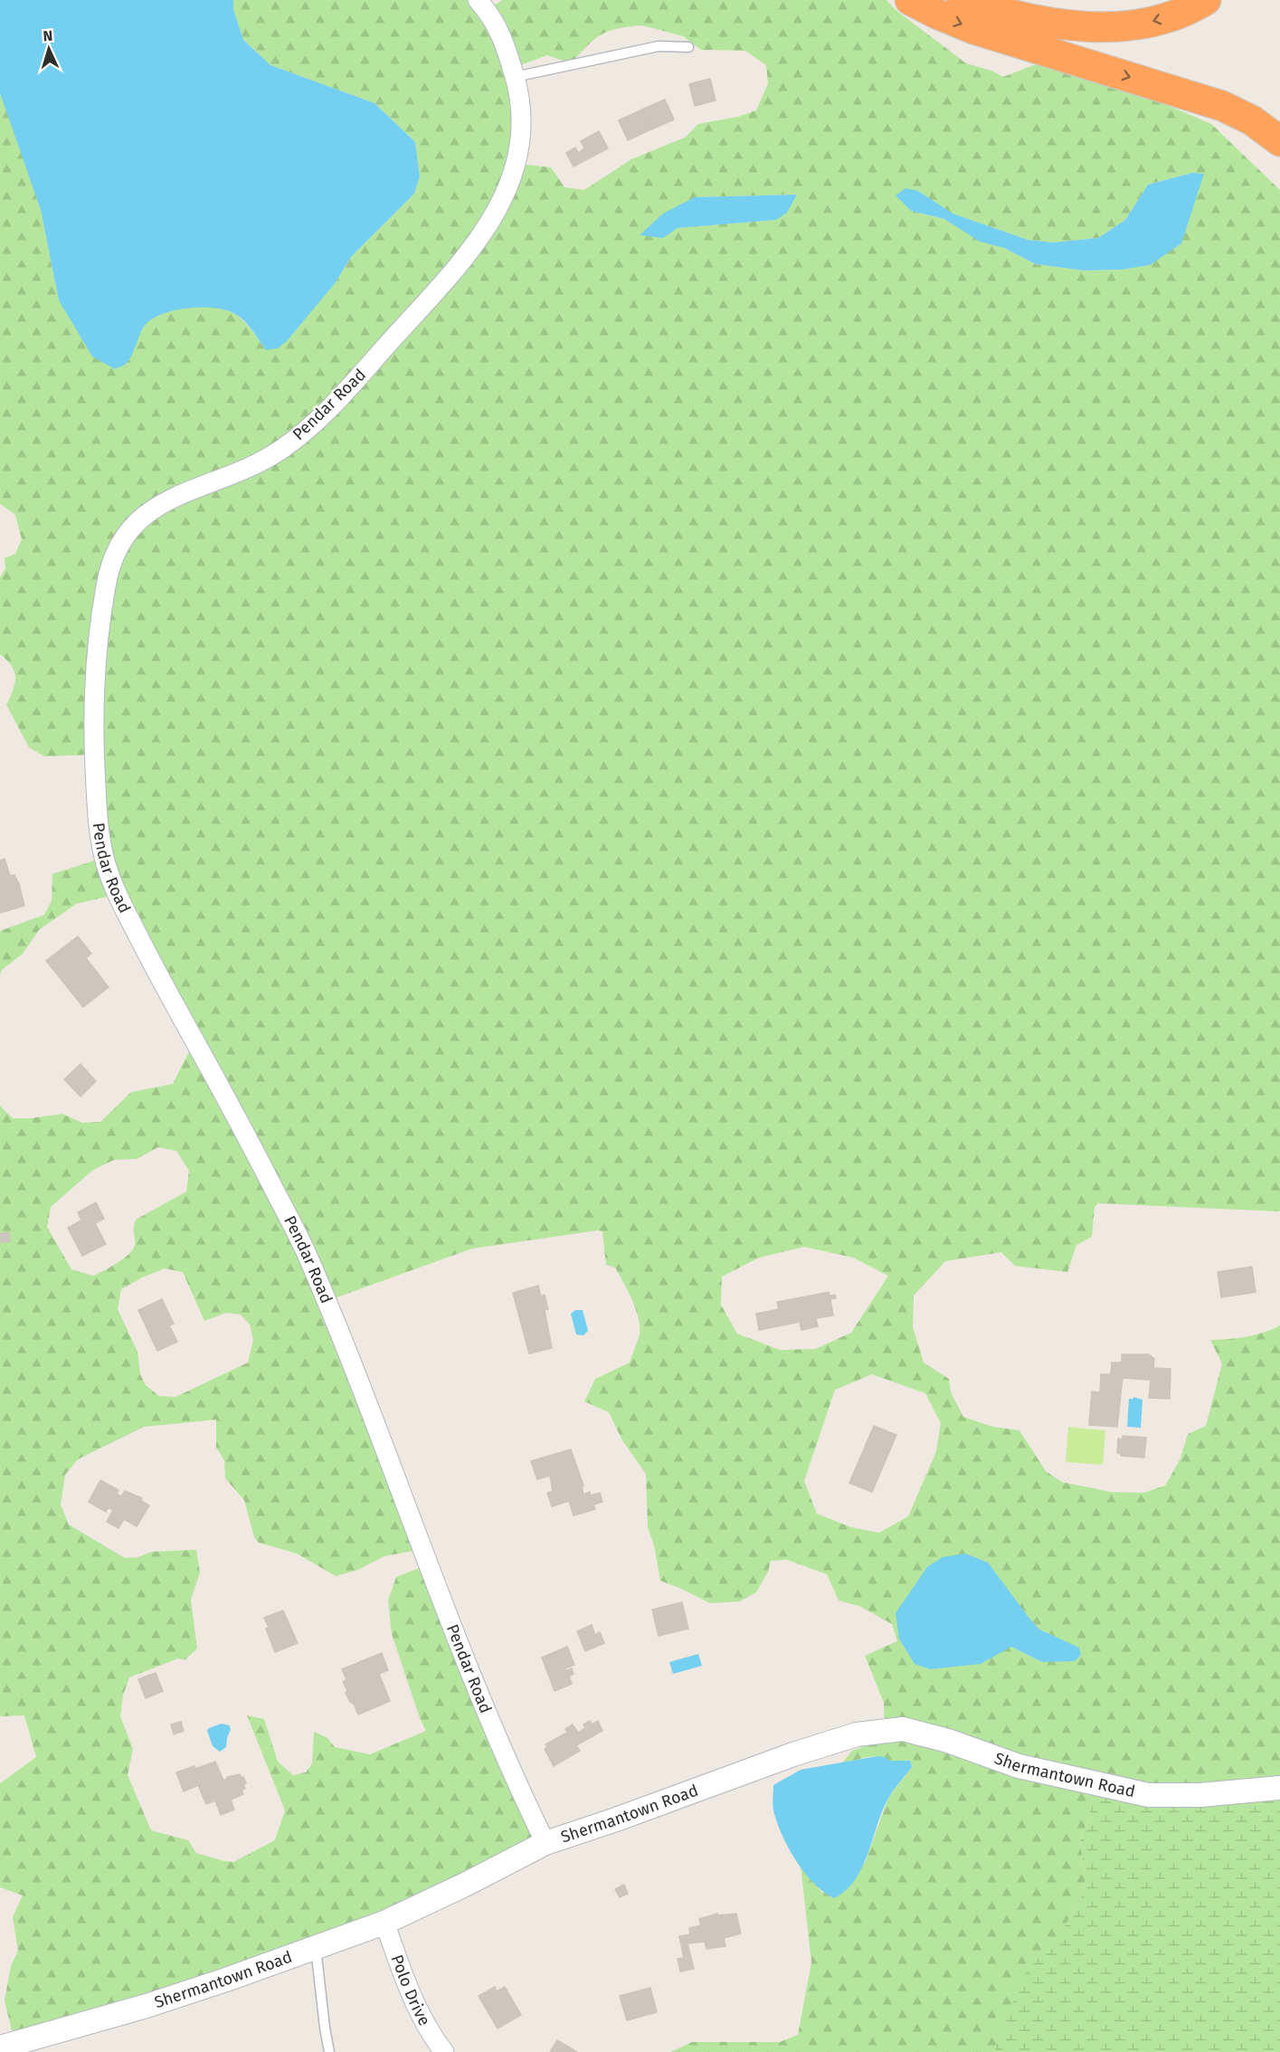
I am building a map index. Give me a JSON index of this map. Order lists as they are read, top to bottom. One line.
{"streets":{"street":["Pendar Road","Shermantown Road","Polo Drive"]},"crossings":[["Pendar Road","Shermantown Road"],["Shermantown Road","Polo Drive"]],"north":"top"}
